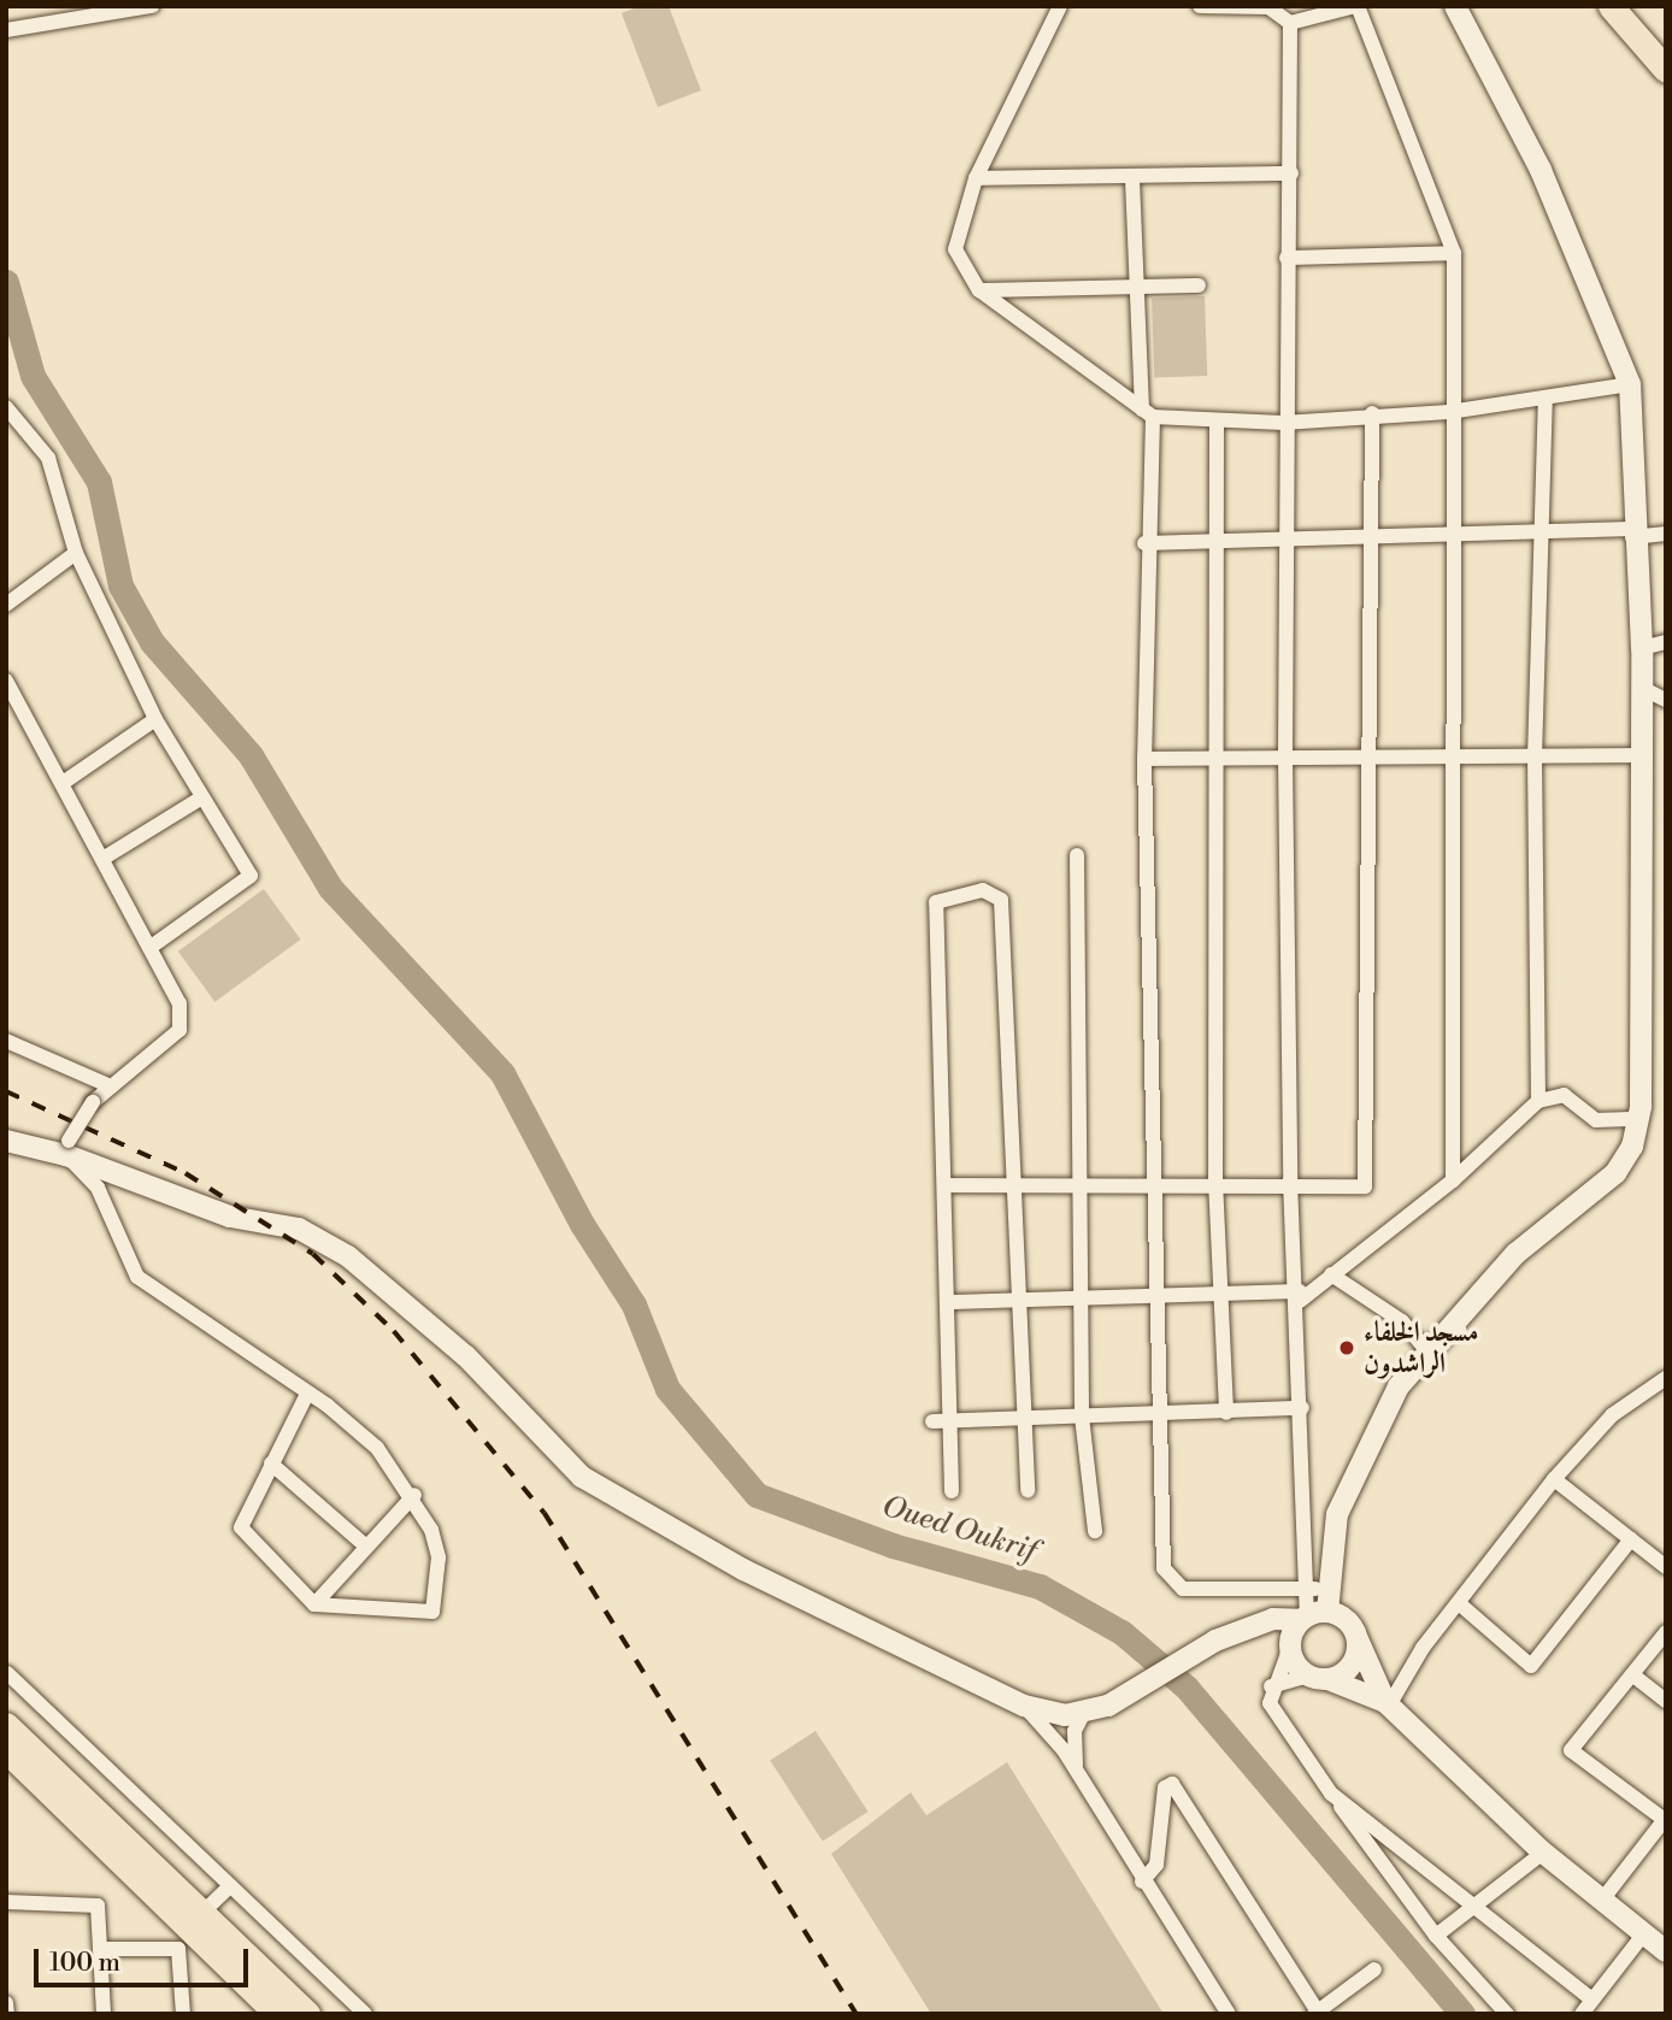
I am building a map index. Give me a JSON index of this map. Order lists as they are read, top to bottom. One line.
{"water":["Oued Oukrif"],"places":["مسجد الخلفاء الراشدون"],"scale_bar":"100 m"}
